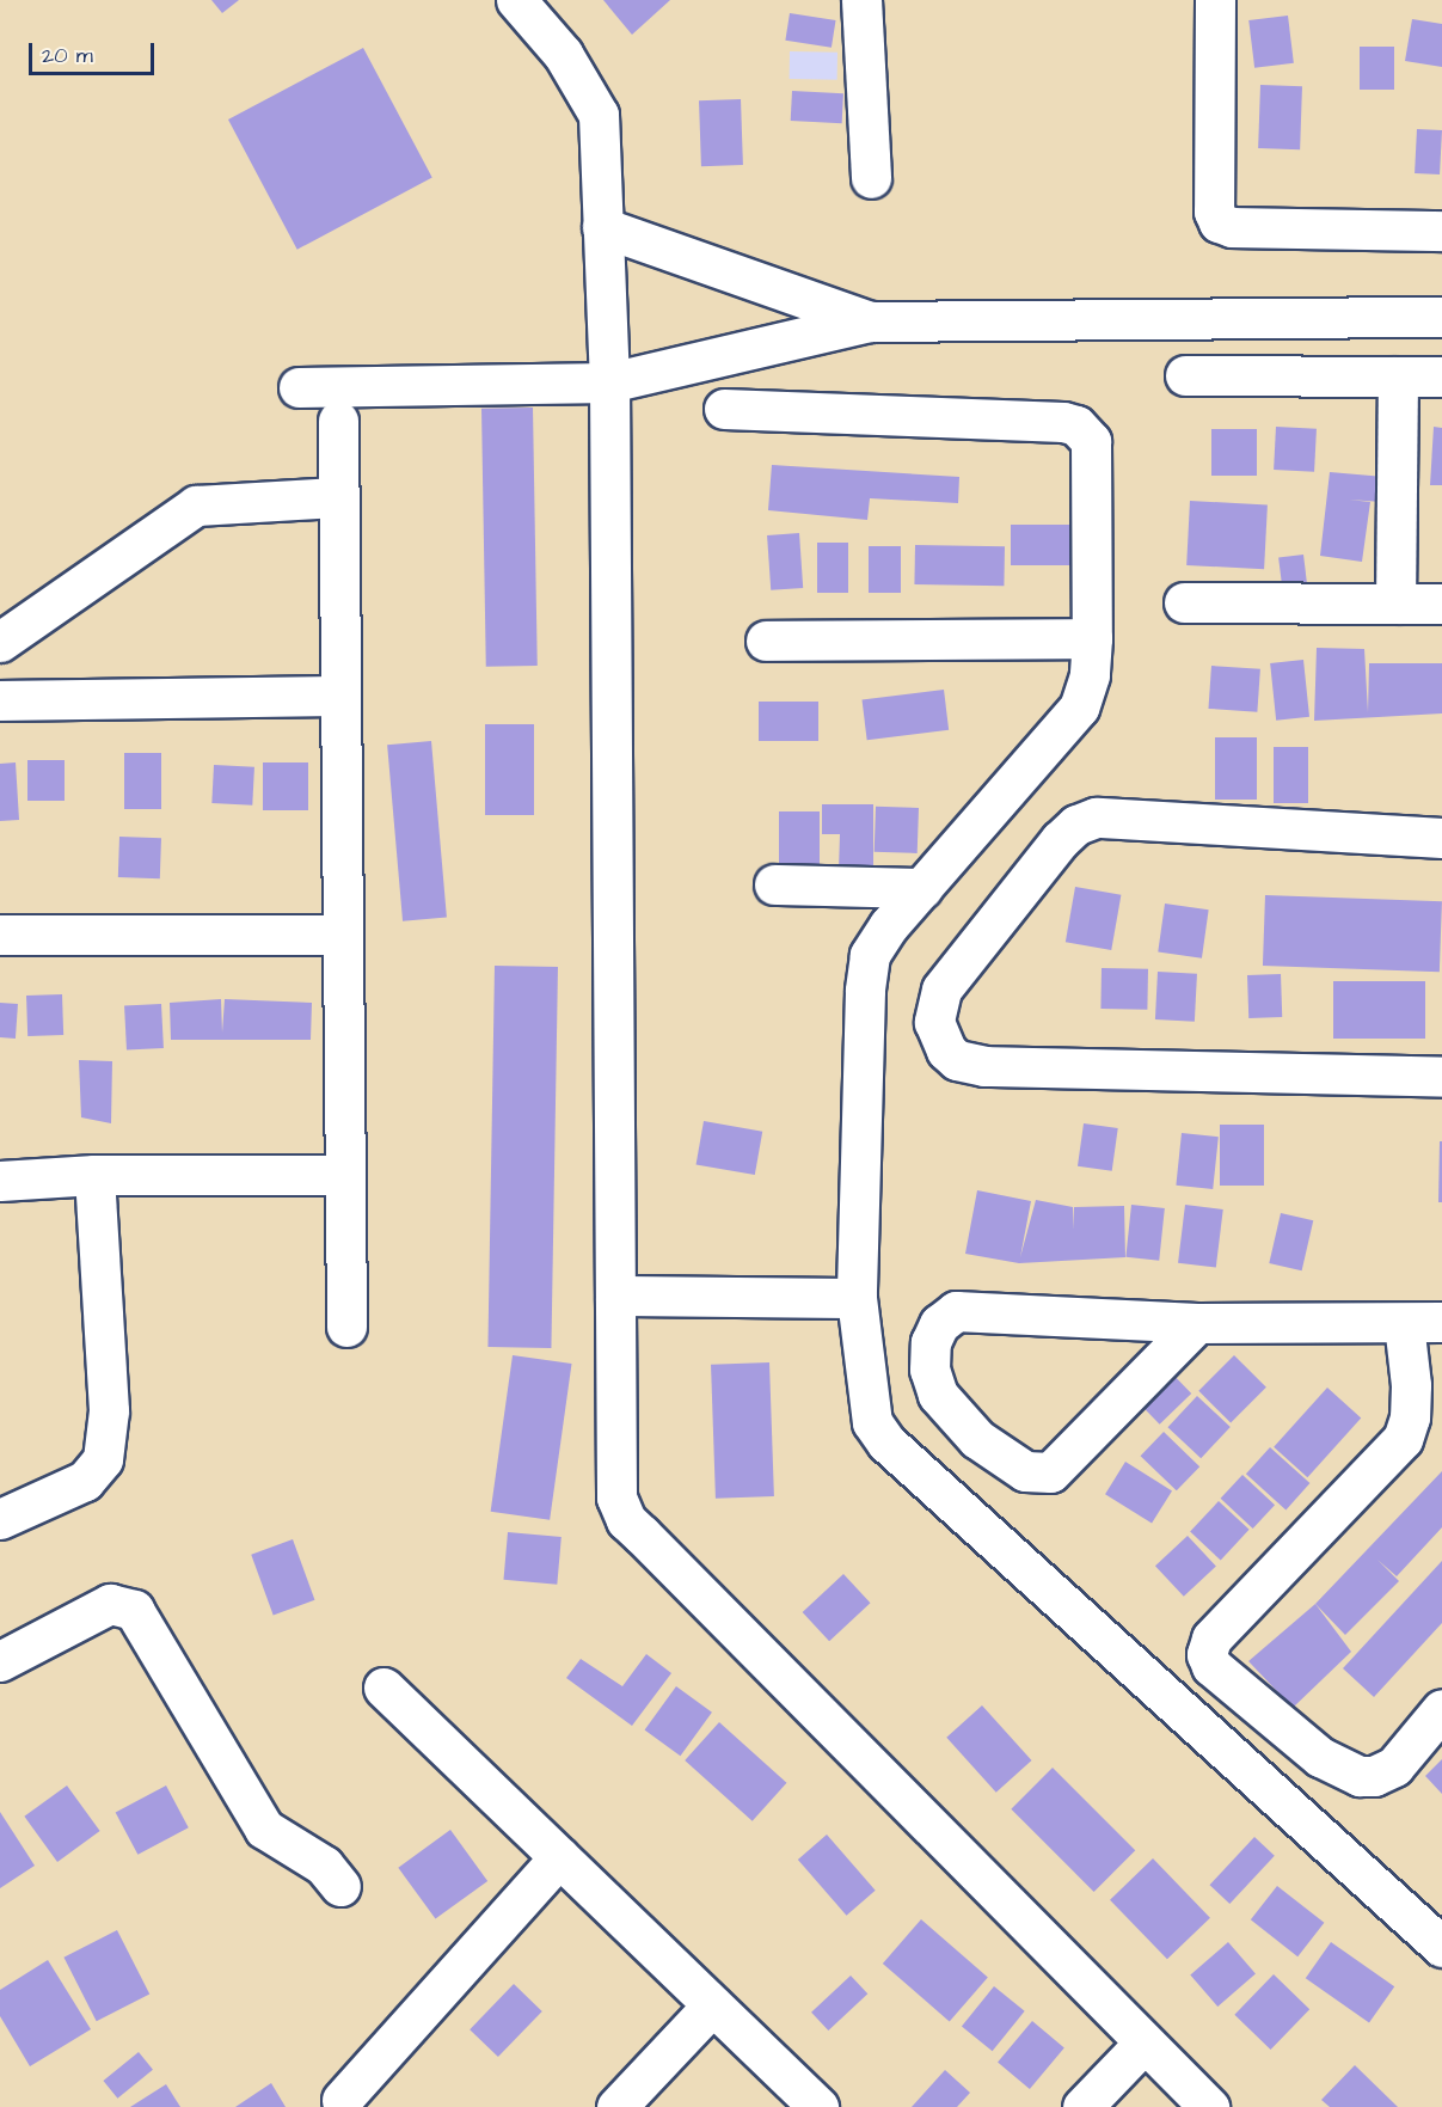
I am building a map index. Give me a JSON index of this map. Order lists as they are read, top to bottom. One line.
{"scale_bar":"20 m"}
